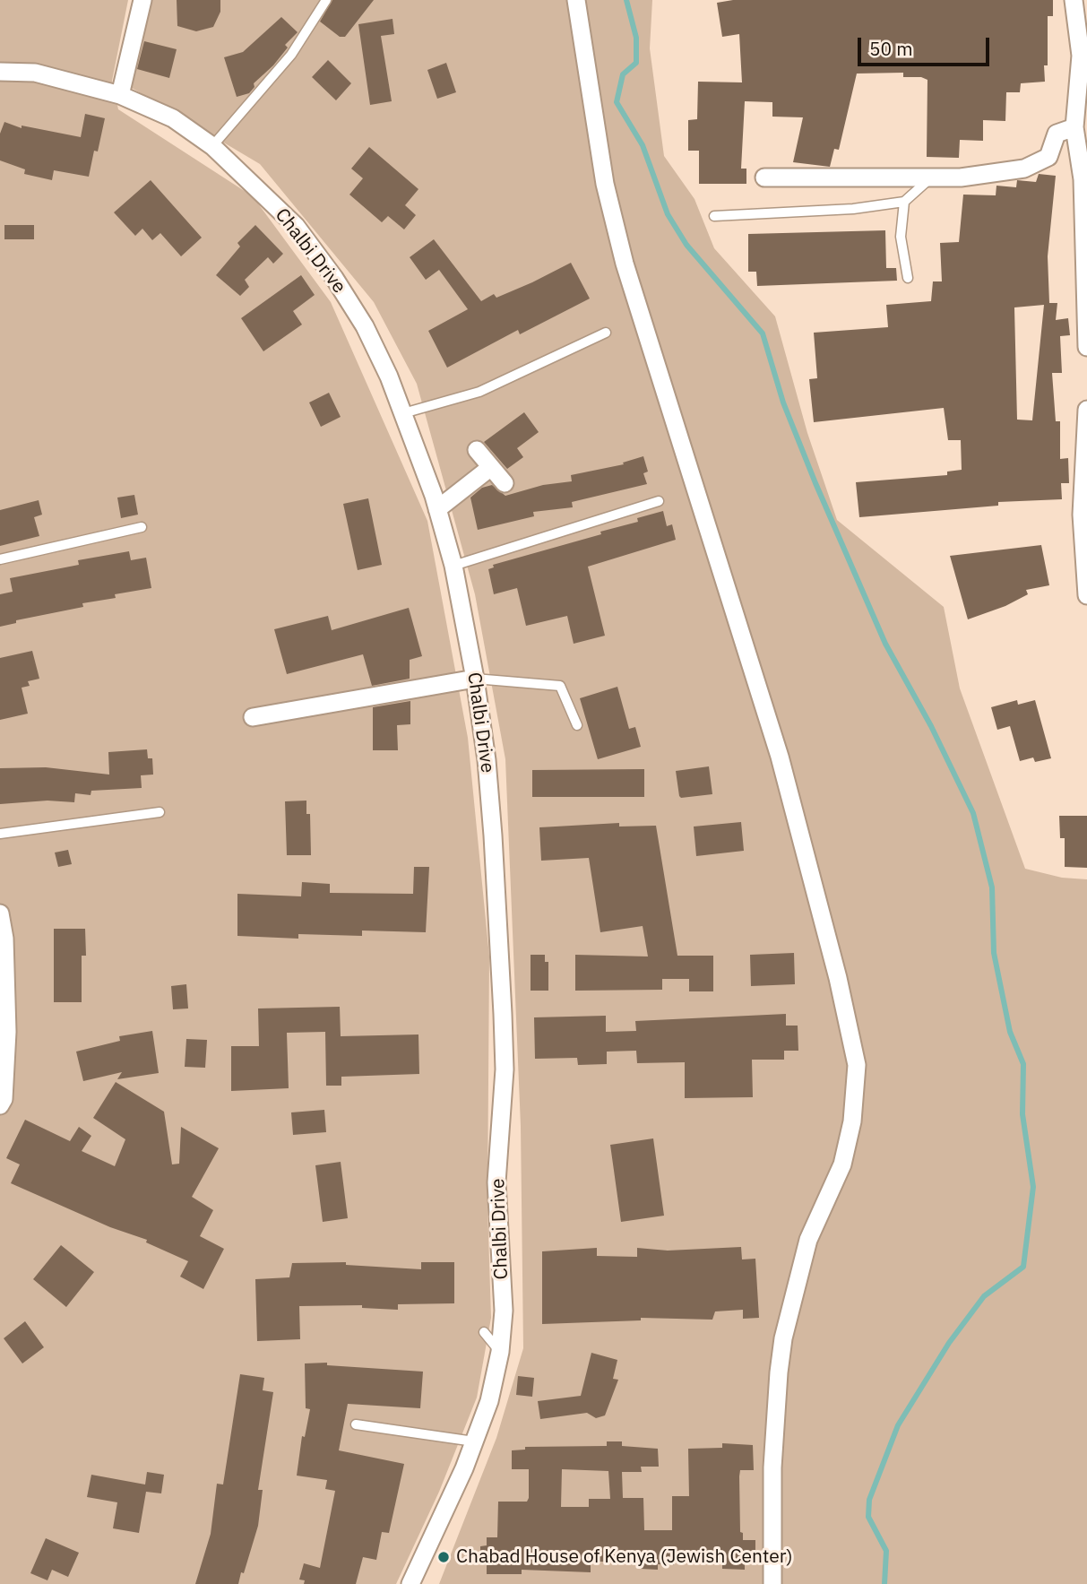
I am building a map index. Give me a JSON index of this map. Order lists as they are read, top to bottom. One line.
{"streets":{"street":["Chalbi Drive"]},"places":["Chabad House of Kenya (Jewish Center)"],"scale_bar":"50 m"}
